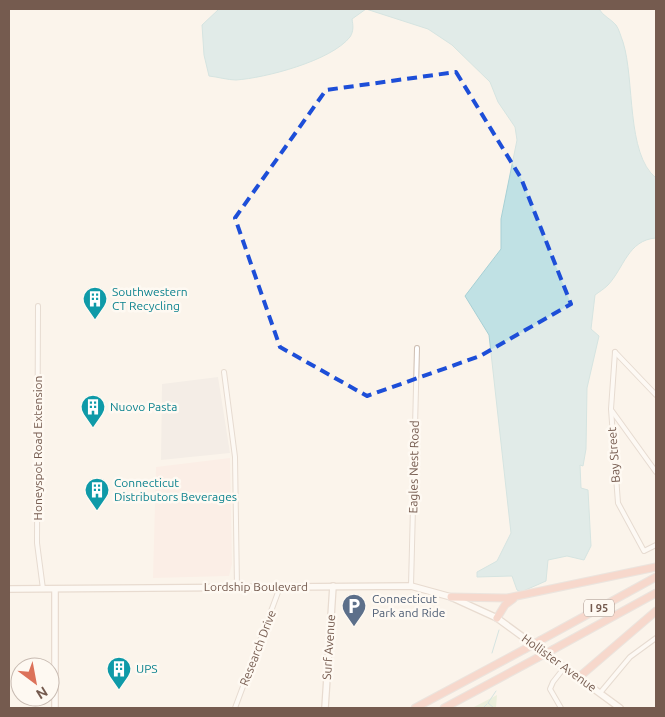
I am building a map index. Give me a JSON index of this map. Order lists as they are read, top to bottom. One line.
{"streets":{"highway":["I 95"],"main road":["Lordship Boulevard","Surf Avenue","Hollister Avenue"],"street":["Honeyspot Road Extension","Bay Street","Eagles Nest Road","Research Drive"]},"crossings":[["Honeyspot Road Extension","Lordship Boulevard"],["Eagles Nest Road","Lordship Boulevard"],["Lordship Boulevard","Surf Avenue"],["Lordship Boulevard","Research Drive"],["Lordship Boulevard","Hollister Avenue"]],"places":{"building":["Southwestern CT Recycling","Nuovo Pasta","Connecticut Distributors Beverages","UPS"],"parking":["Connecticut Park and Ride"]},"north":"bottom right"}
